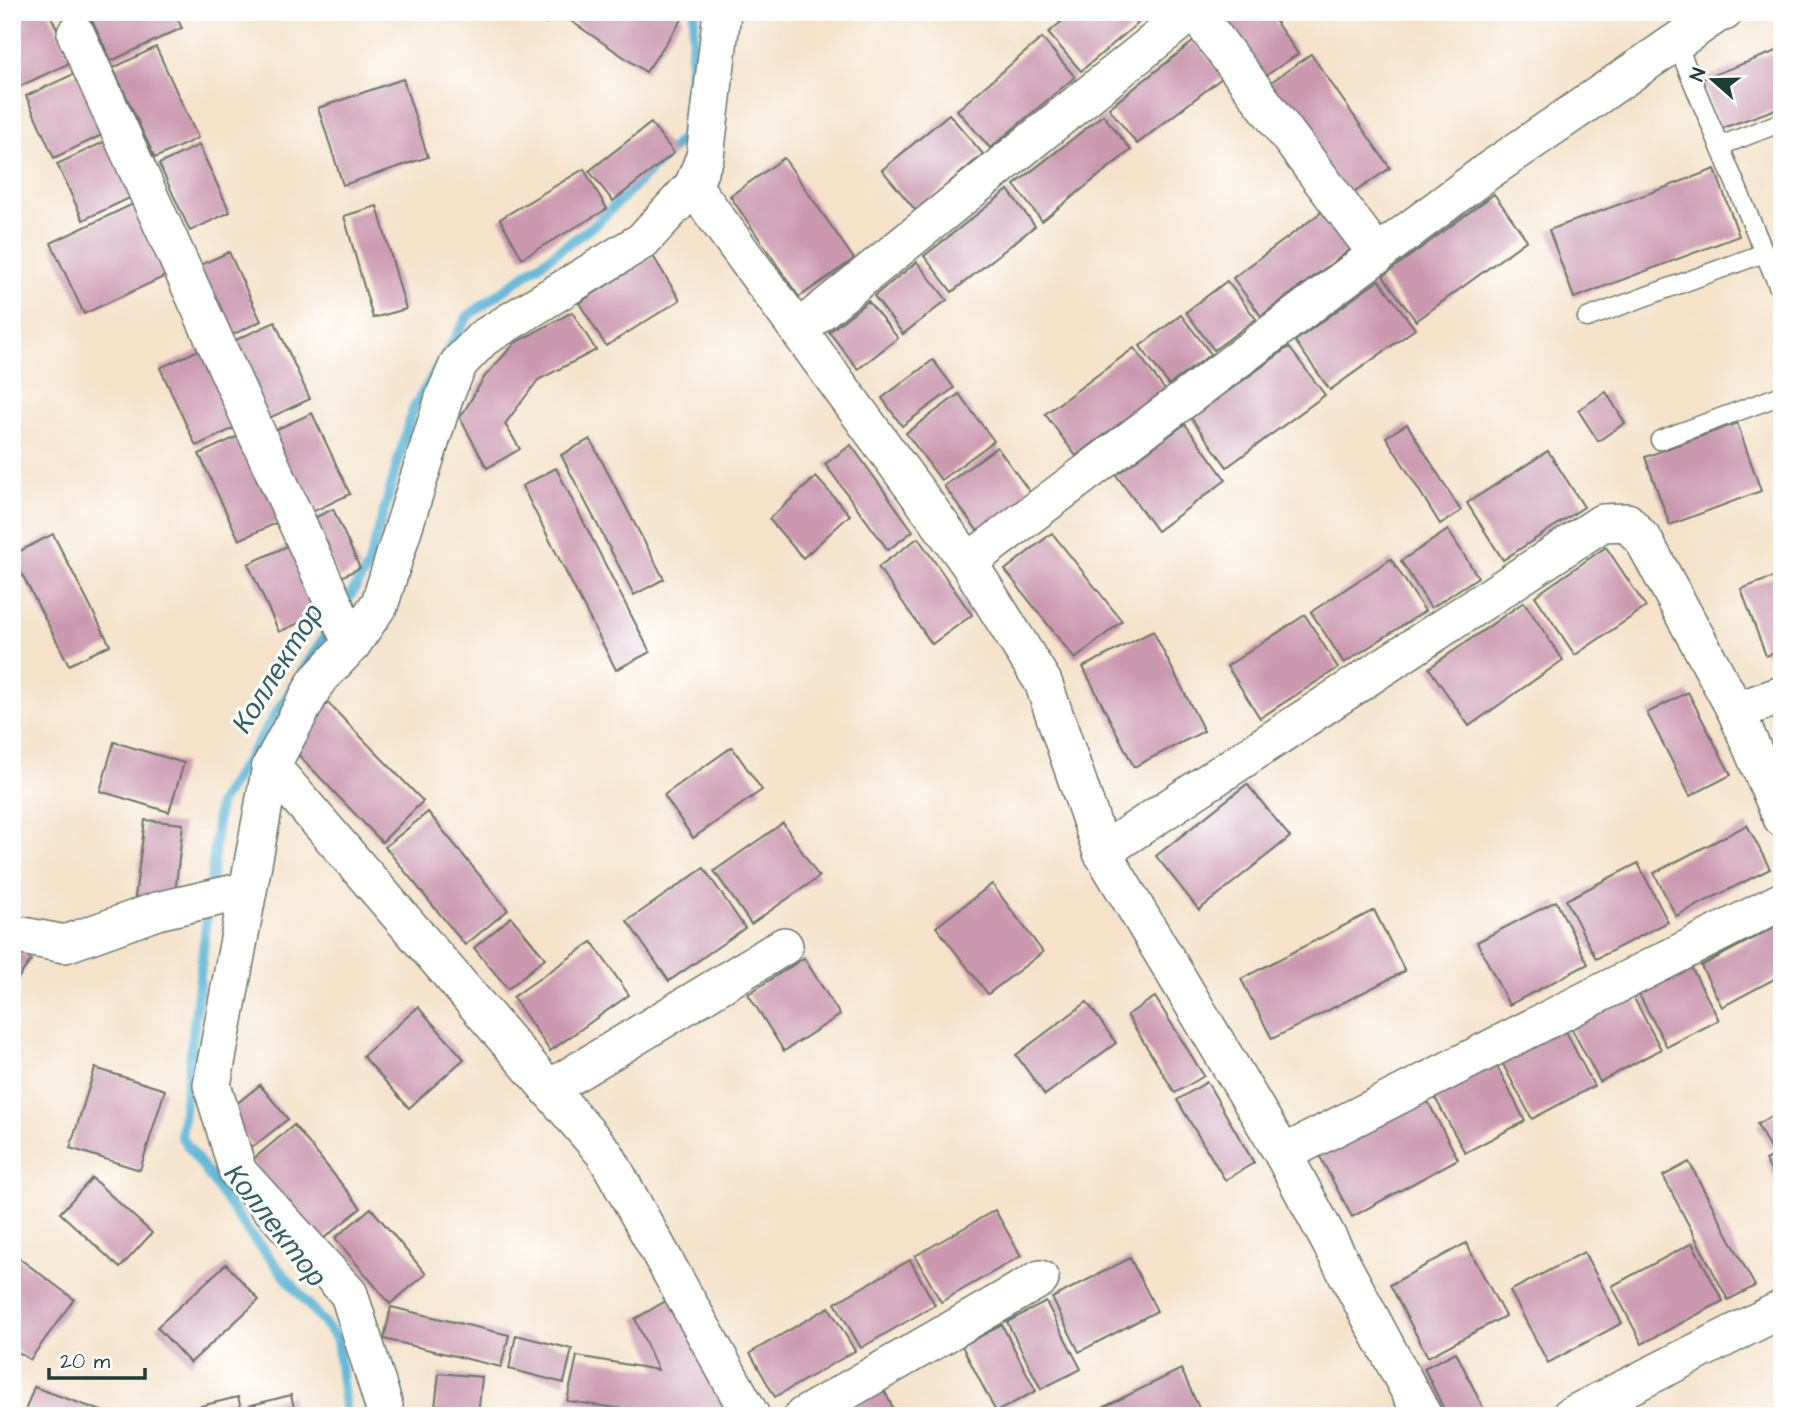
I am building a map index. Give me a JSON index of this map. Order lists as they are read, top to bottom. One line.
{"water":["Коллектор"],"scale_bar":"20 m","north":"left"}
